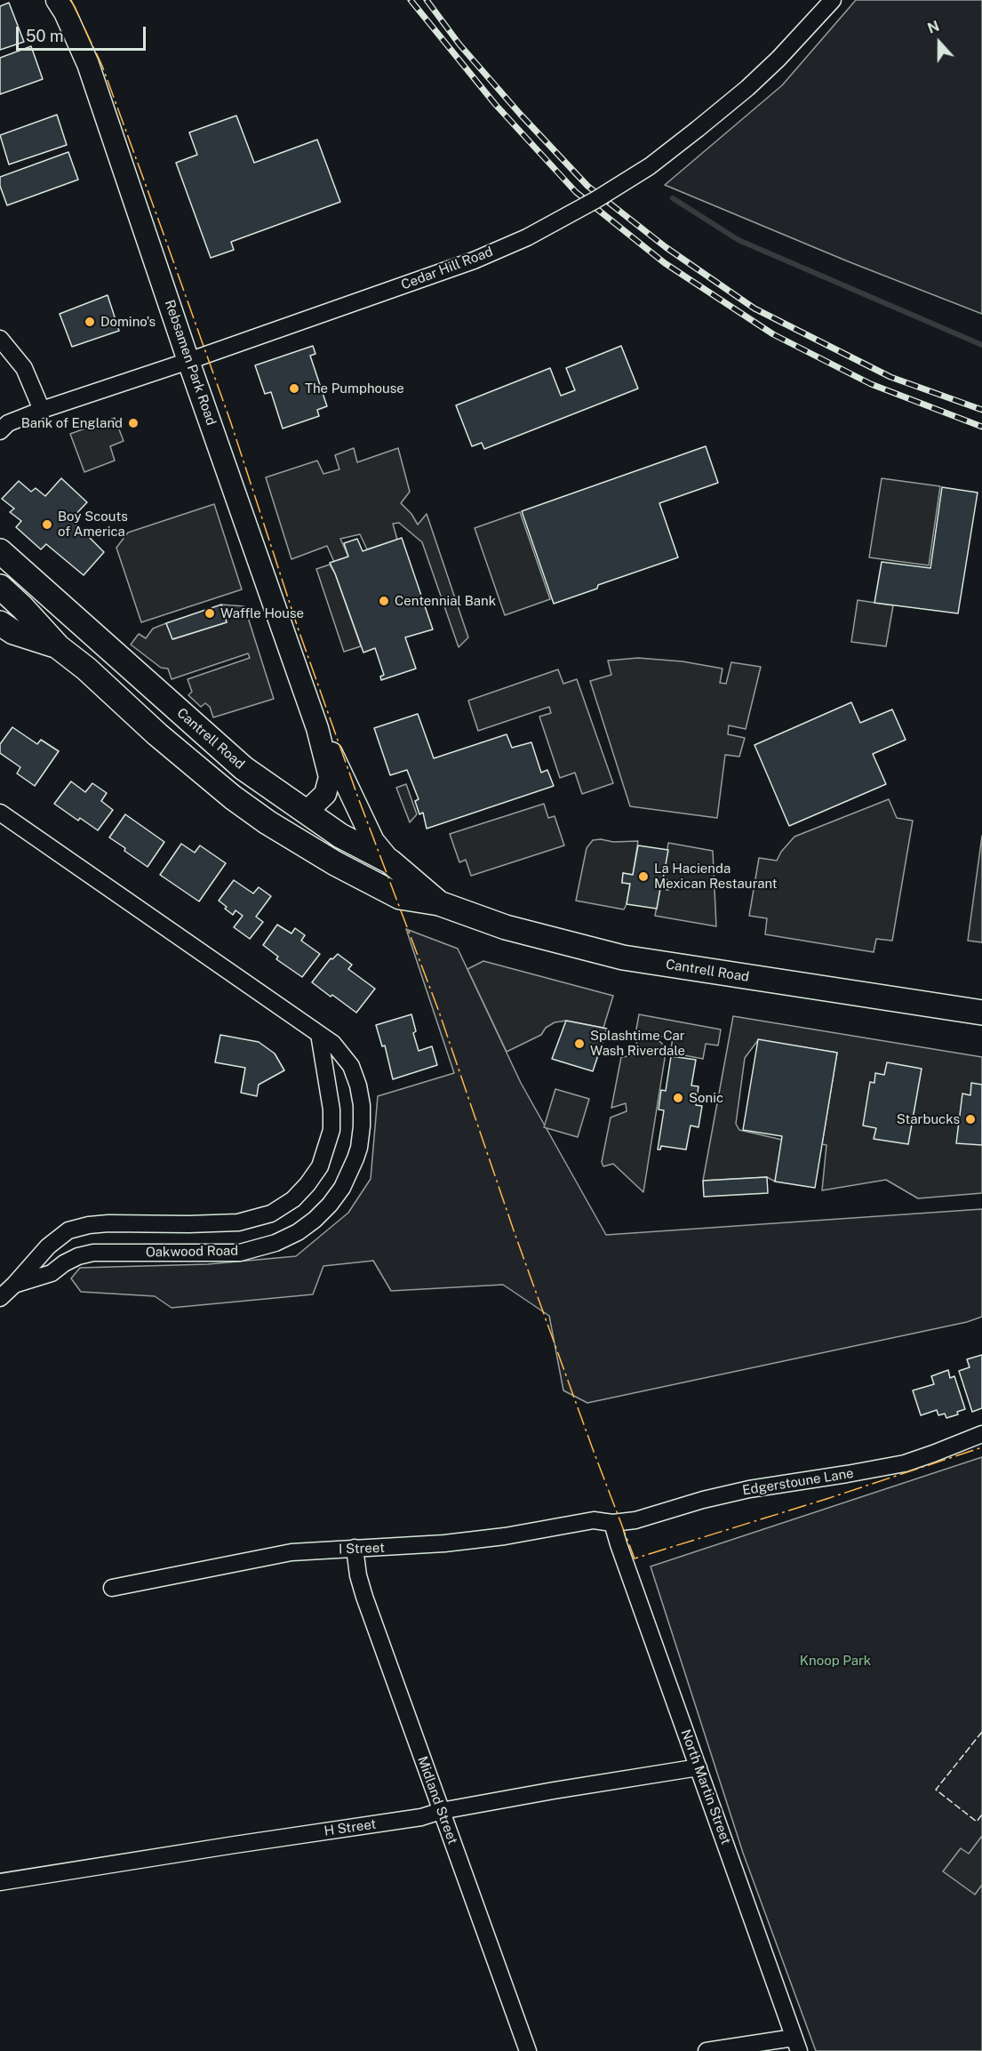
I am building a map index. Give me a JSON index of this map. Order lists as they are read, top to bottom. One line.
{"streets":{"main road":["Cantrell Road"],"street":["Cedar Hill Road","Rebsamen Park Road","Oakwood Road","Edgerstoune Lane","I Street","North Martin Street","Midland Street","H Street"]},"crossings":[["Cedar Hill Road","Rebsamen Park Road"],["Rebsamen Park Road","Cantrell Road"],["Edgerstoune Lane","I Street"],["Edgerstoune Lane","North Martin Street"],["I Street","North Martin Street"],["I Street","Midland Street"],["North Martin Street","H Street"],["Midland Street","H Street"]],"parks":["Knoop Park"],"places":["Domino's","The Pumphouse","Bank of England","Boy Scouts of America","Centennial Bank","Waffle House","La Hacienda Mexican Restaurant","Splashtime Car Wash Riverdale","Sonic","Starbucks"],"scale_bar":"50 m","north":"top"}
